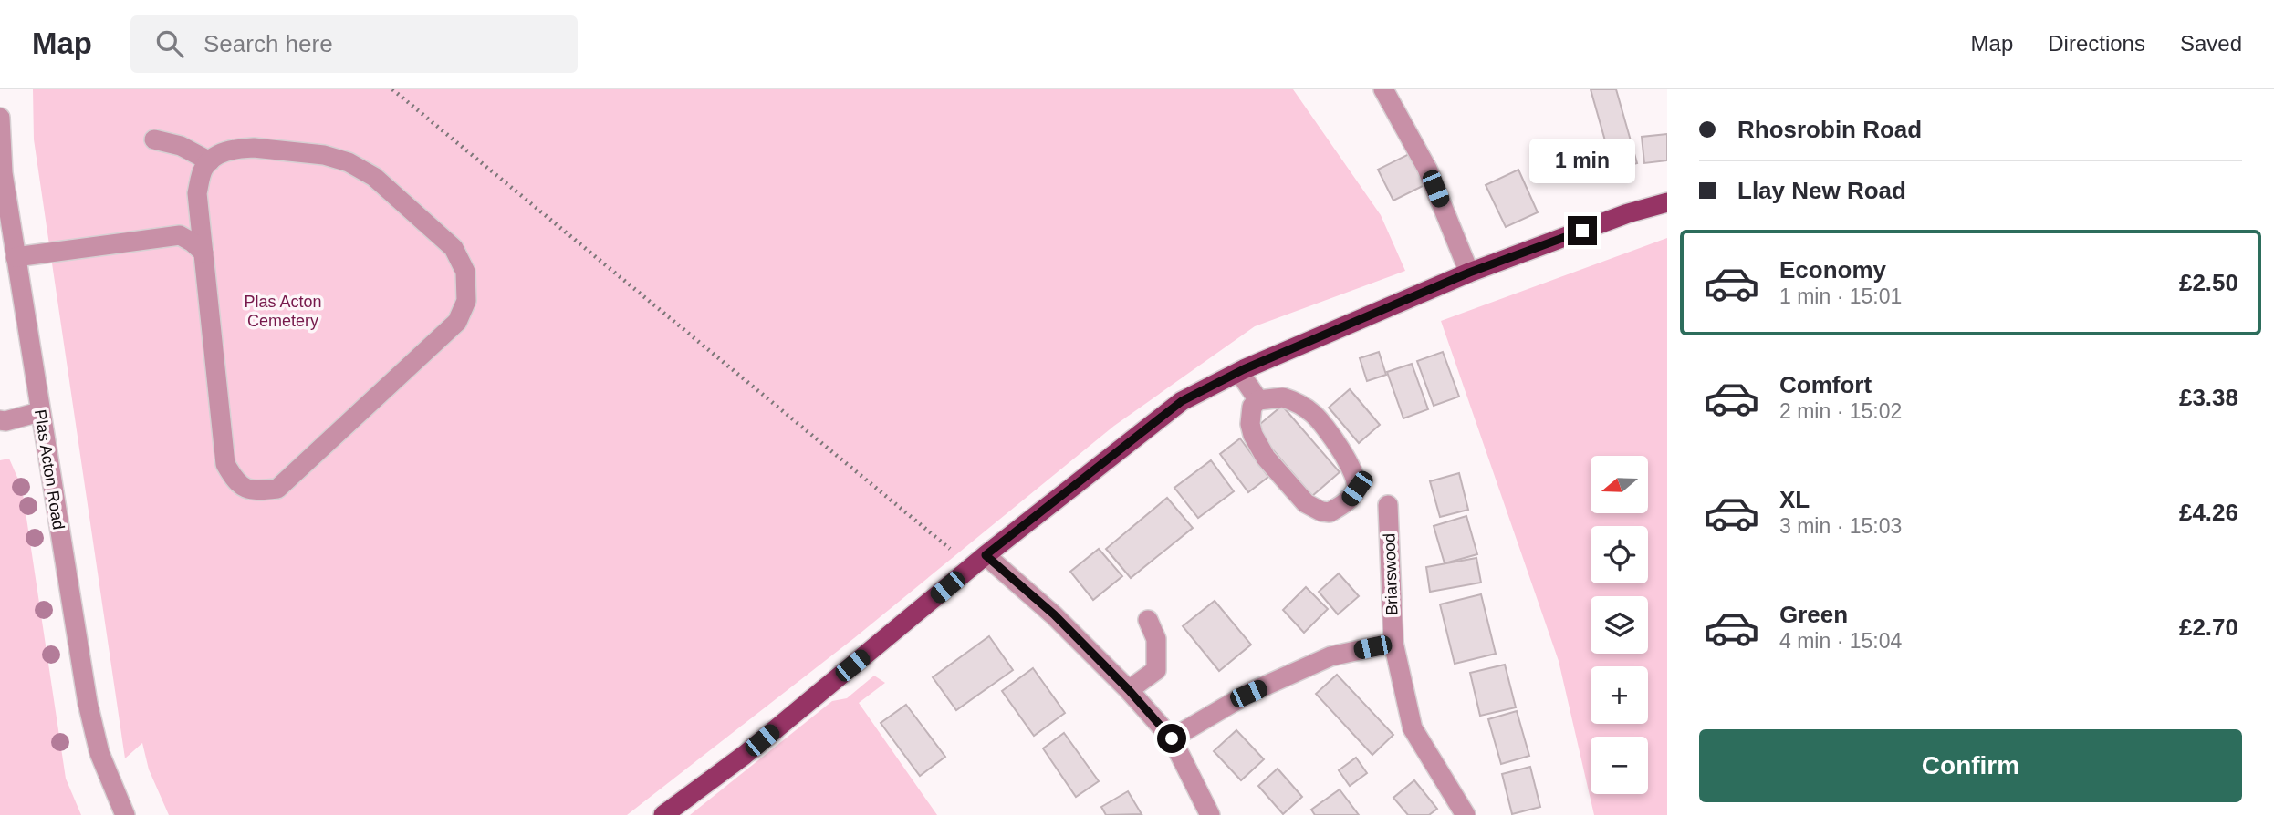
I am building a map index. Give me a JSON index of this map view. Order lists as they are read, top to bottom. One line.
{"streets":{"street":["Plas Acton Road","Briarswood"]},"parks":["Plas Acton Cemetery"],"north":"left","page":{"header":"Map","search":"Search here","nav":["Map","Directions","Saved"],"banner":["Rhosrobin Road","Llay New Road"],"bubble":"1 min","list":[{"name":"Economy","note":"1 min · 15:01","value":"£2.50"},{"name":"Comfort","note":"2 min · 15:02","value":"£3.38"},{"name":"XL","note":"3 min · 15:03","value":"£4.26"},{"name":"Green","note":"4 min · 15:04","value":"£2.70"}],"map_buttons":["+","−"],"buttons":"Confirm"}}
